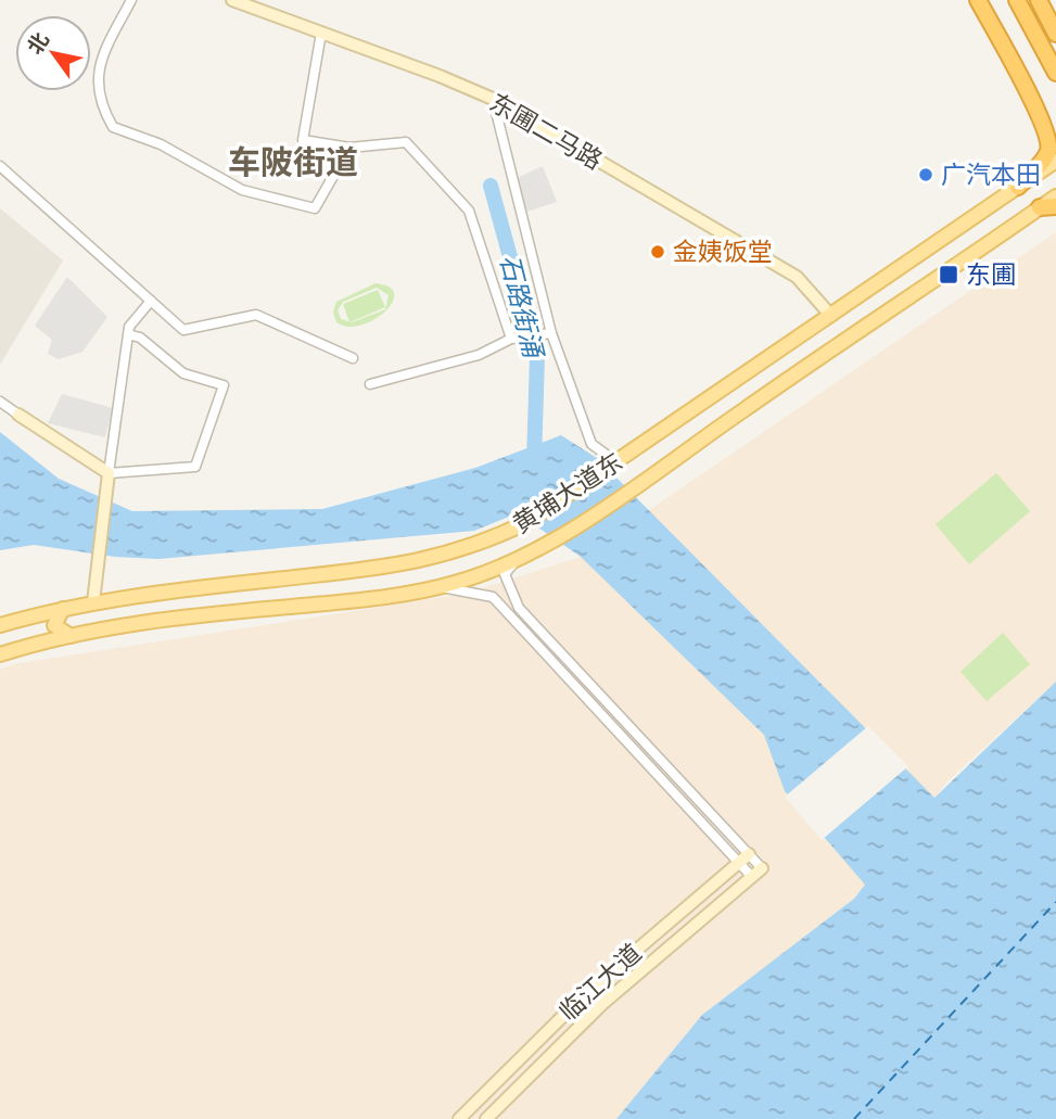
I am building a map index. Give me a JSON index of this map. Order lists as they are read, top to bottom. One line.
{"streets":{"main road":["黄埔大道东"],"street":["东圃二马路","临江大道"]},"crossings":[["东圃二马路","黄埔大道东"]],"districts":["车陂街道"],"water":["石路街涌"],"places":{"other":["广汽本田","金姨饭堂"],"transit":["东圃"]},"north":"top left"}
